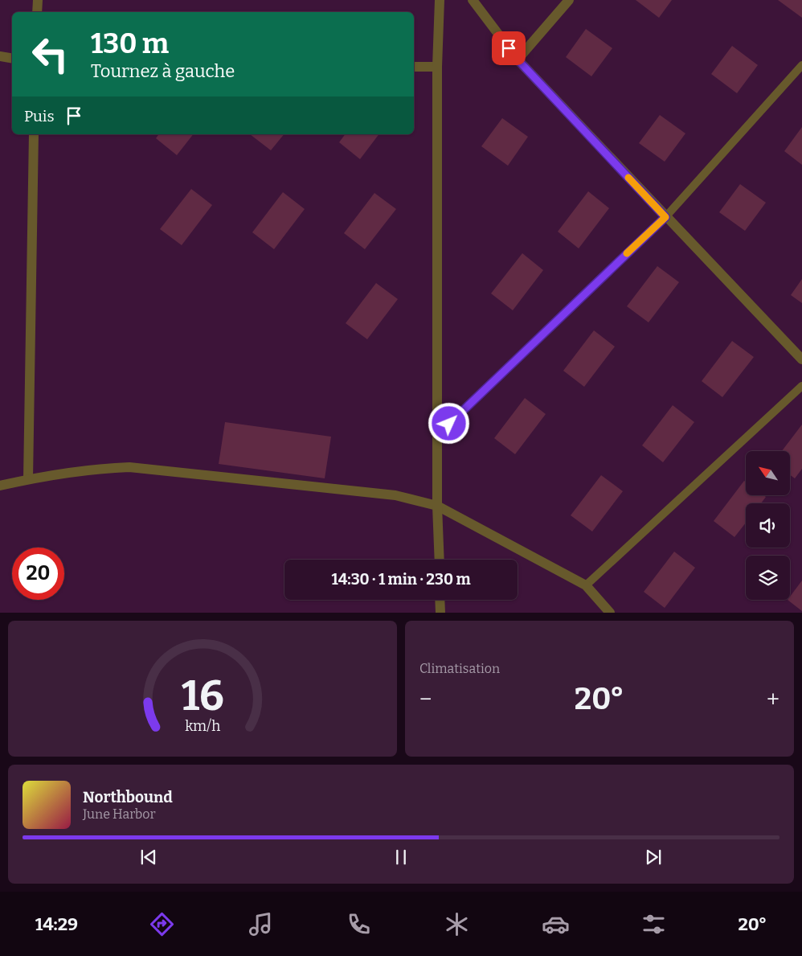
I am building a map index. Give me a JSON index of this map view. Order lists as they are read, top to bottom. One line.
{"north":"top left","page":{"turn":["130 m","Tournez à gauche"],"then":"Puis","limit":"20","trip":"14:30 · 1 min · 230 m","tile":"Climatisation","heat":["−","20°","+"],"song":["Northbound","June Harbor"],"tabs":["14:29","20°"],"gauge":["16","km/h"]}}
